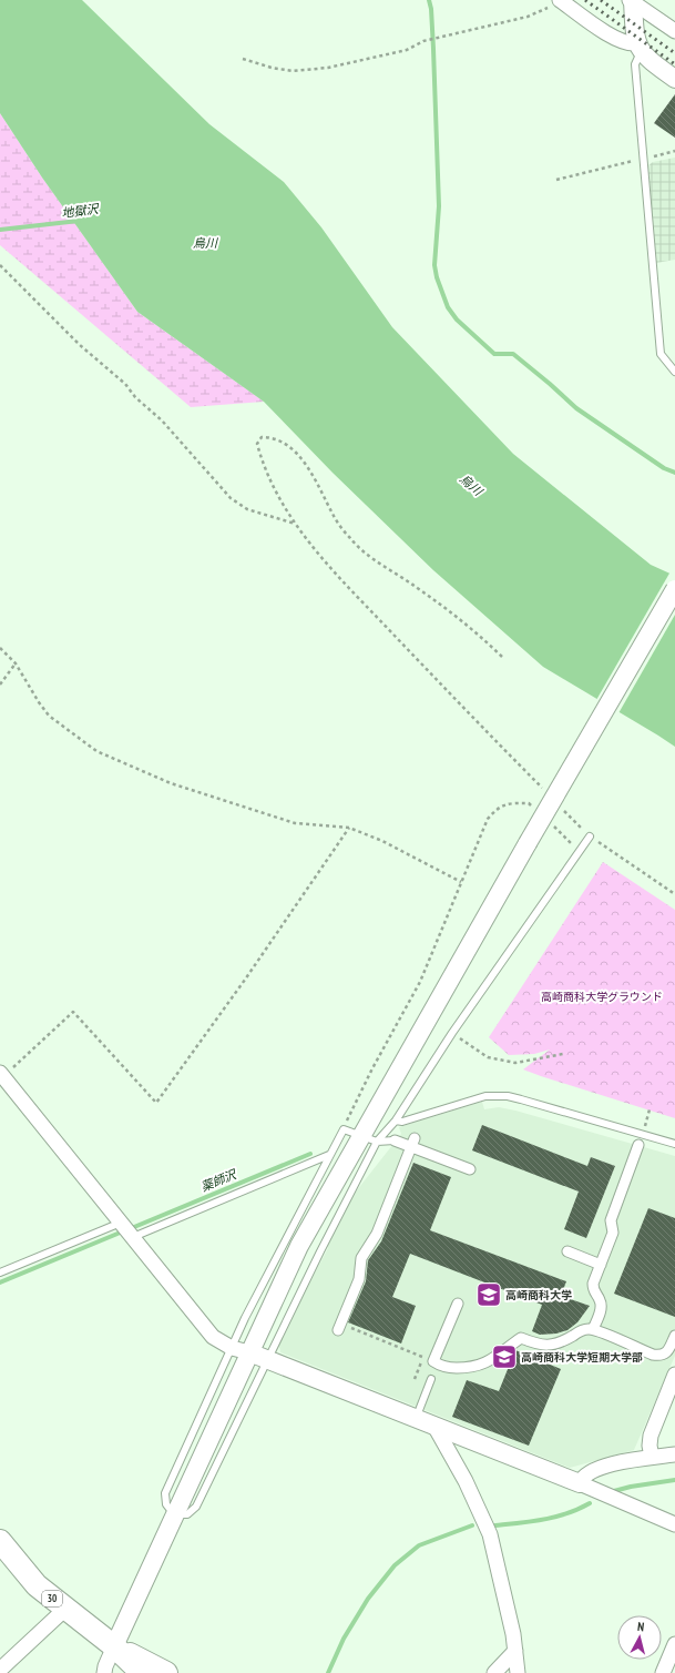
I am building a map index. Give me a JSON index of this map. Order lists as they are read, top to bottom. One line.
{"streets":{"main road":["30"]},"water":["地獄沢","烏川","薬師沢"],"parks":["高崎商科大学グラウンド"],"places":{"school or university":["高崎商科大学","高崎商科大学短期大学部"]},"north":"top"}
